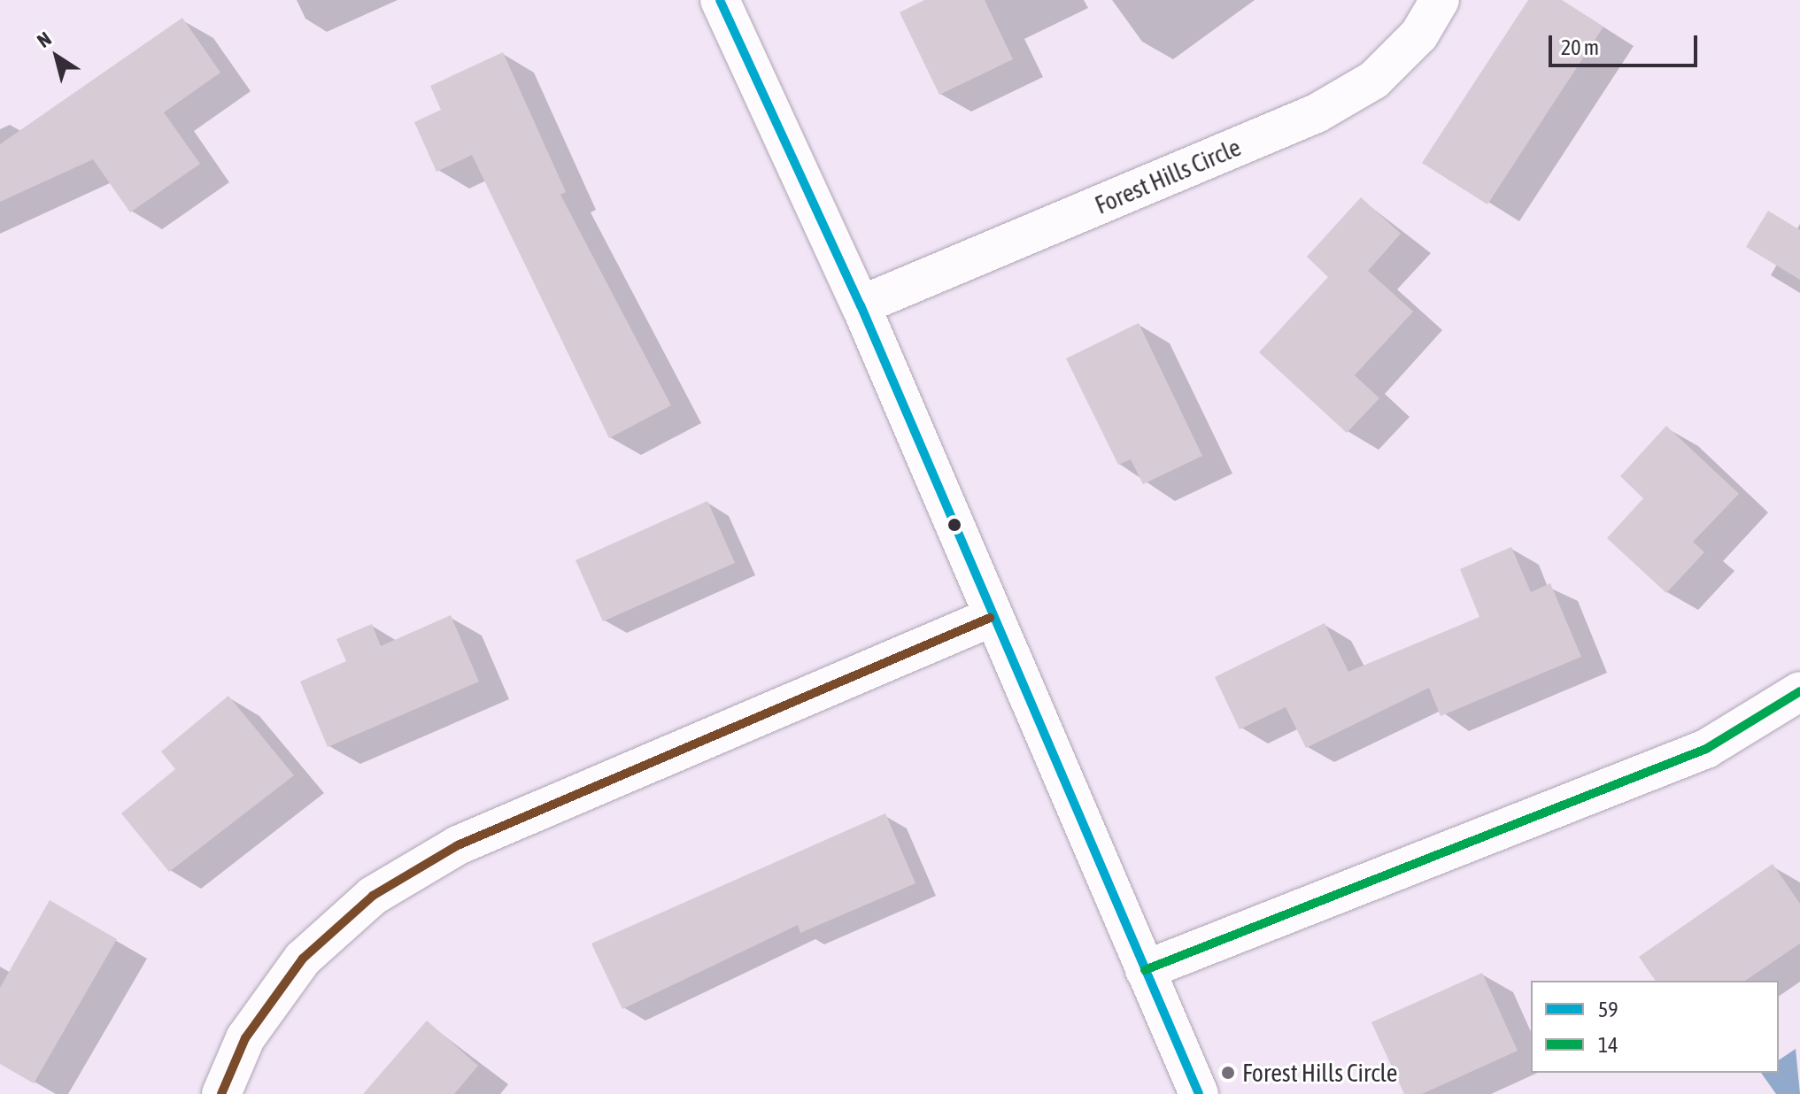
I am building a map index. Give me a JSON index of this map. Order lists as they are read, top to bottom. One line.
{"streets":{"street":["Forest Hills Circle"]},"places":["Forest Hills Circle"],"lines":["transit line 59","transit line 14"],"legend":["59","14"],"scale_bar":"20 m","north":"top left"}
